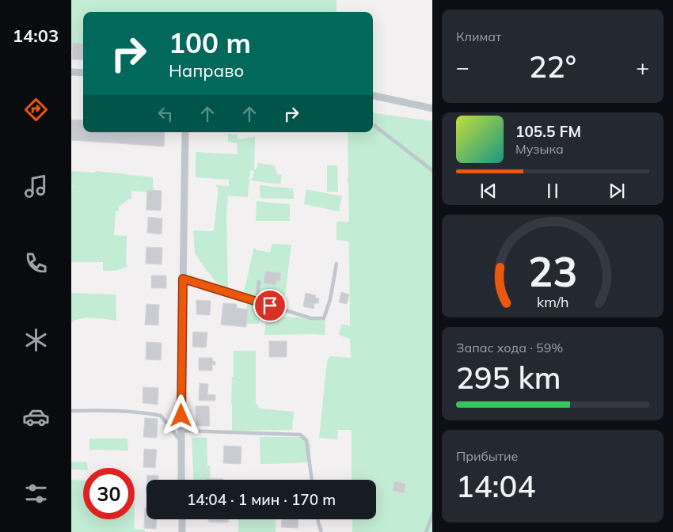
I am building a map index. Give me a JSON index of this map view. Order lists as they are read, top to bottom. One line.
{"page":{"tabs":"14:03","tile":["Климат",["Запас хода · 59%","295 km"],["Прибытие","14:04"]],"turn":["100 m","Направо"],"heat":["−","22°","+"],"song":["105.5 FM","Музыка"],"limit":"30","trip":"14:04 · 1 мин · 170 m","gauge":["23","km/h"]}}
